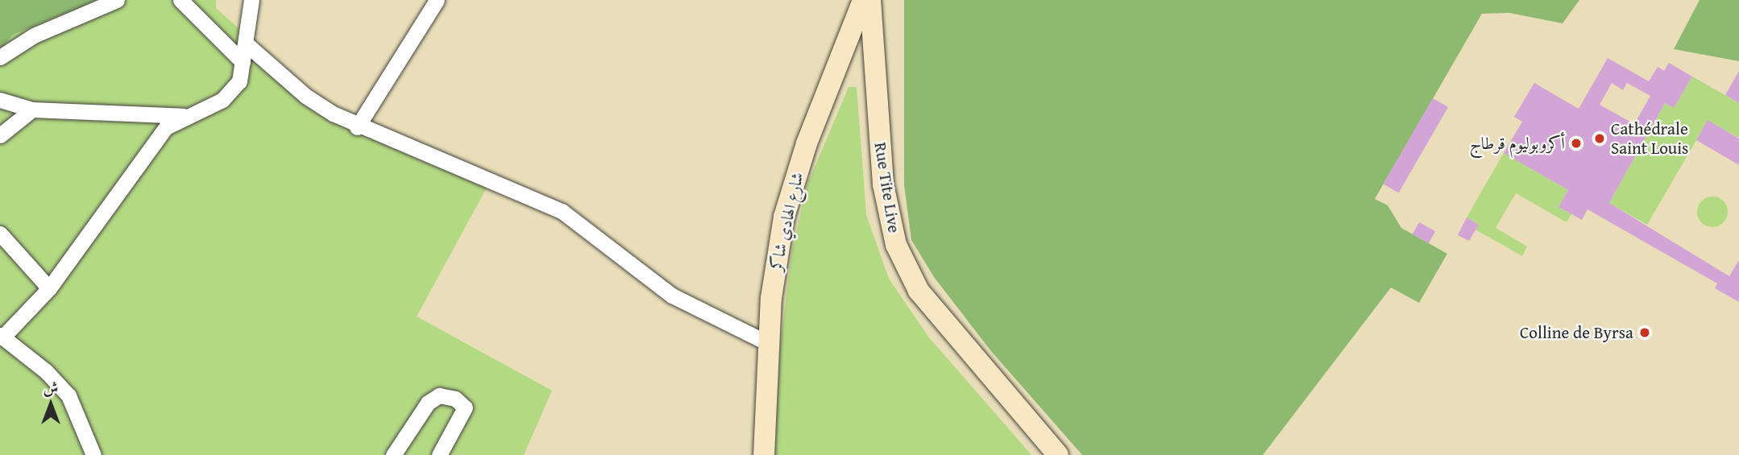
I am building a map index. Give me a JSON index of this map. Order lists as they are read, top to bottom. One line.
{"streets":{"street":["Rue Tite Live","شارع الهادي شاكر"]},"places":["Cathédrale Saint Louis","أكروبوليوم قرطاج","Colline de Byrsa"],"north":"top"}
